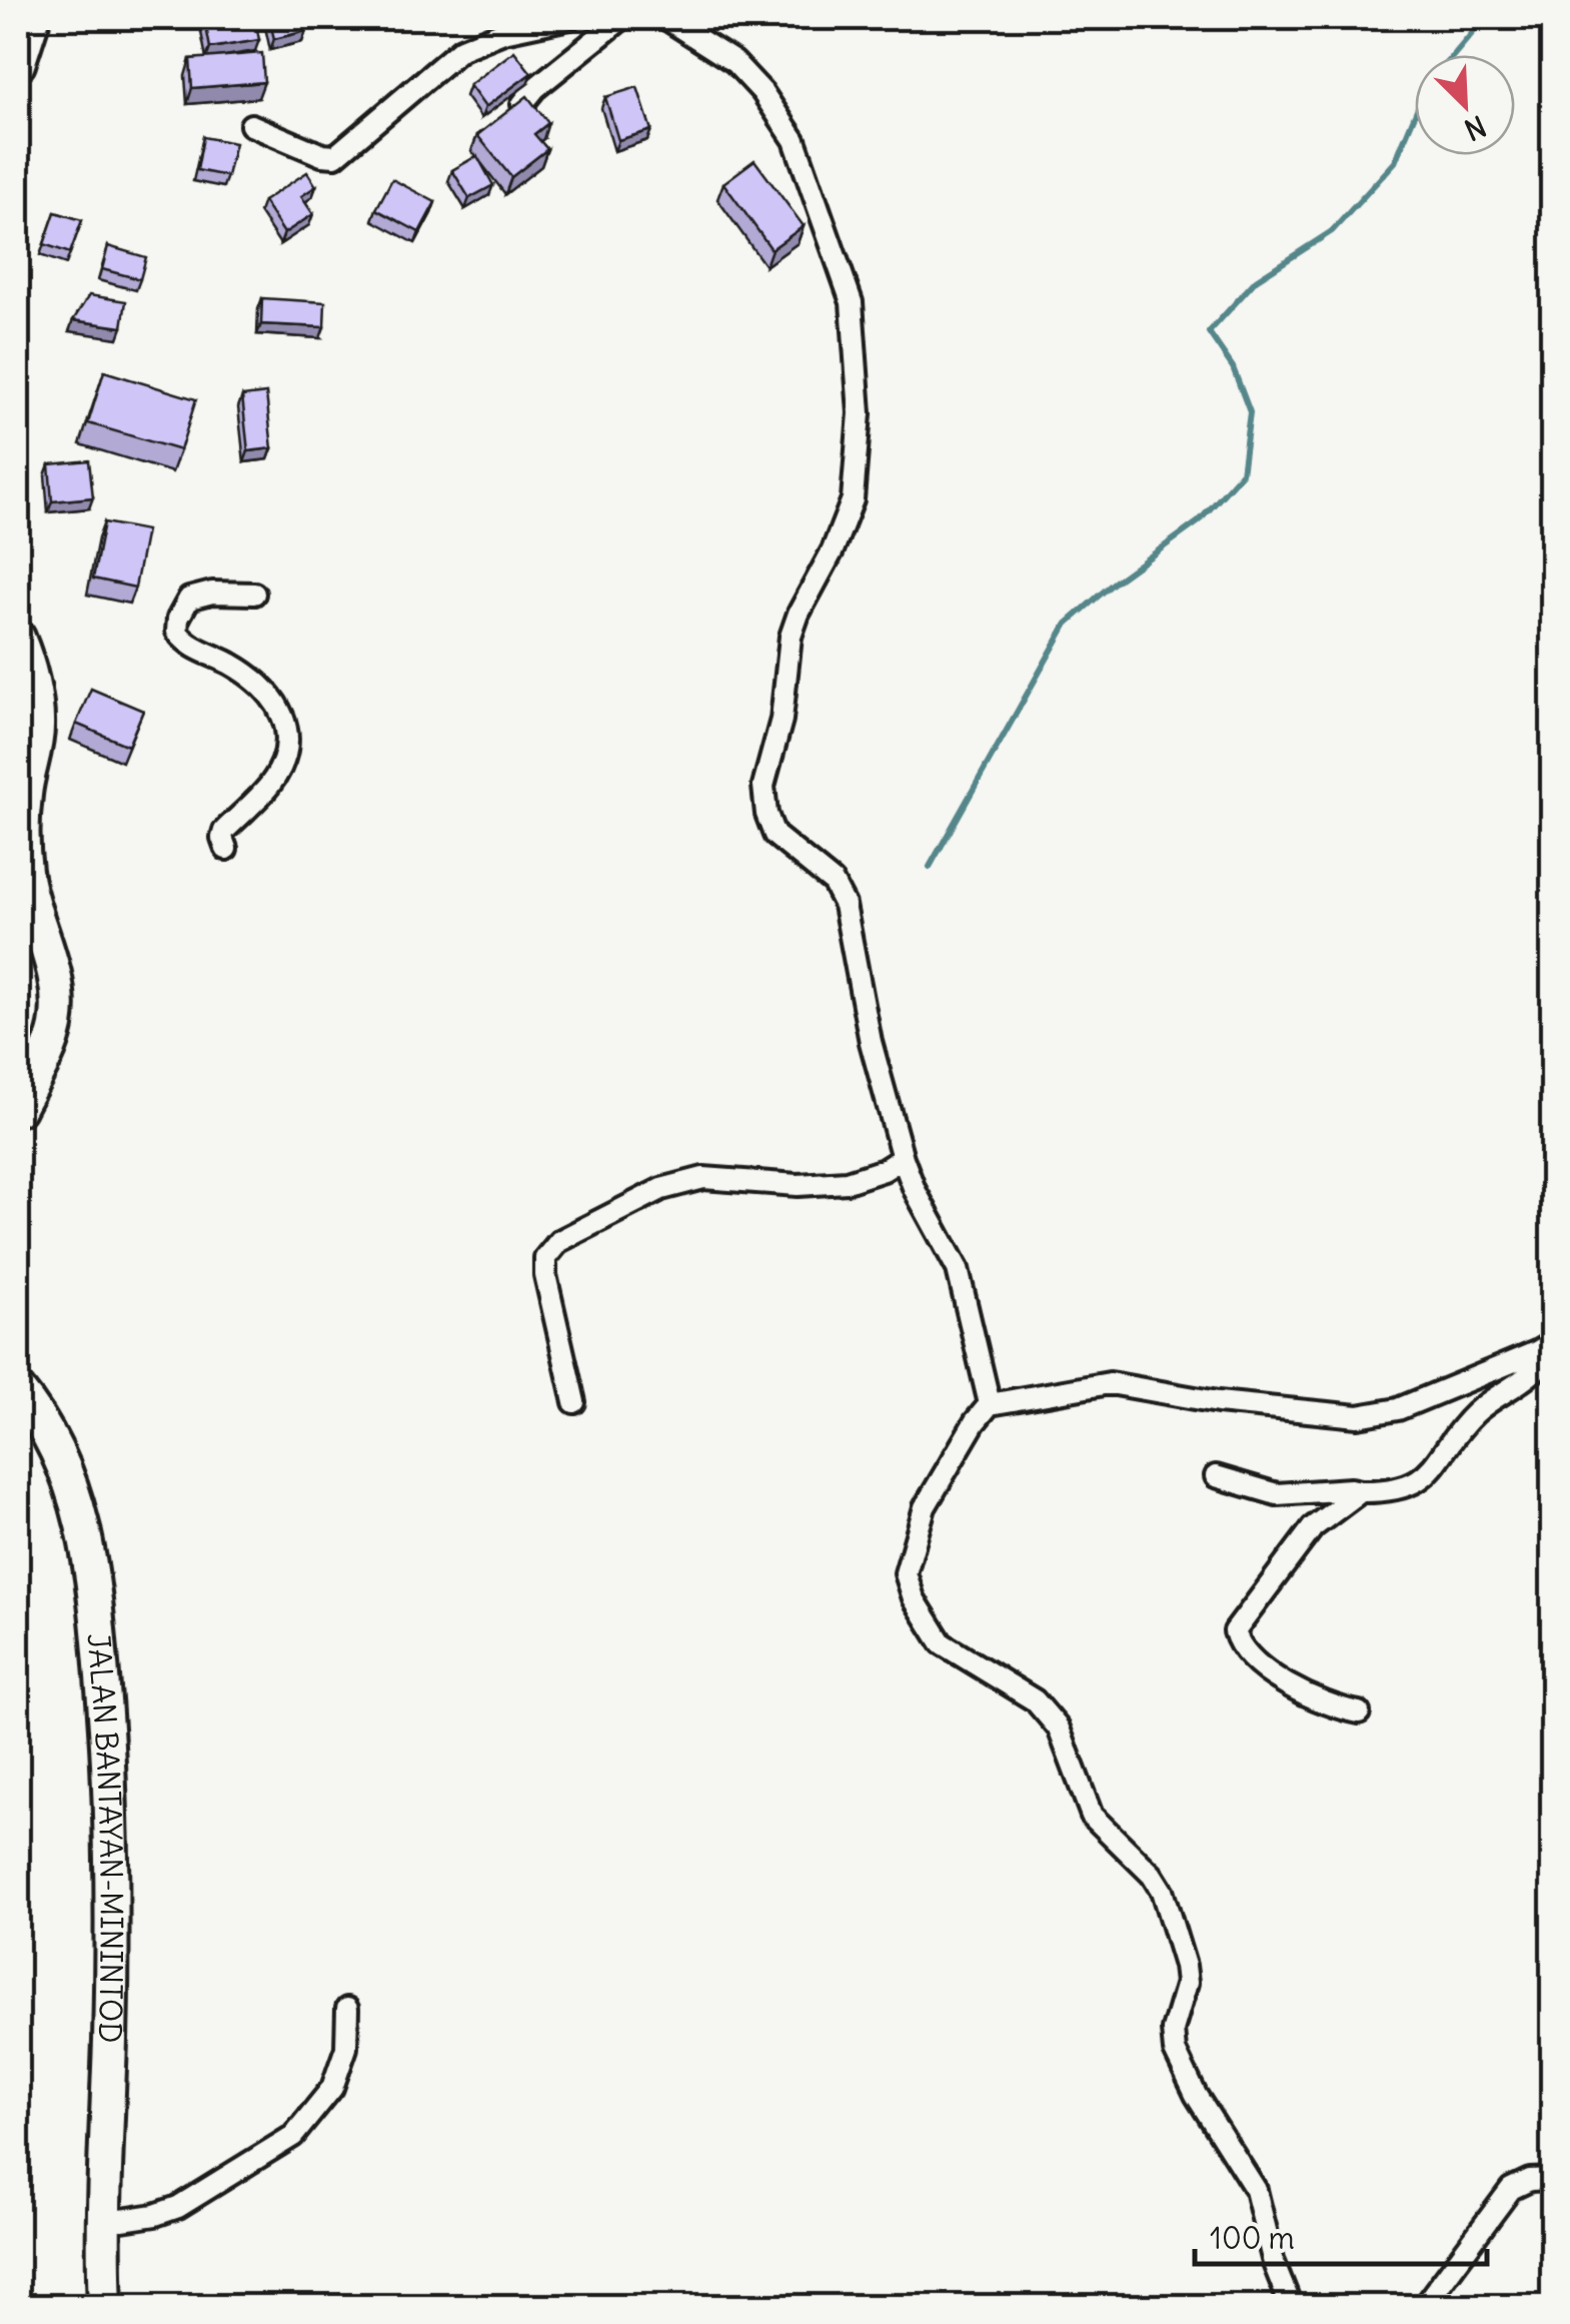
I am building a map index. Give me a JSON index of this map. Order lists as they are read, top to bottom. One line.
{"streets":{"main road":["JALAN BANTAYAN-MININTOD"]},"scale_bar":"100 m","north":"bottom right"}
